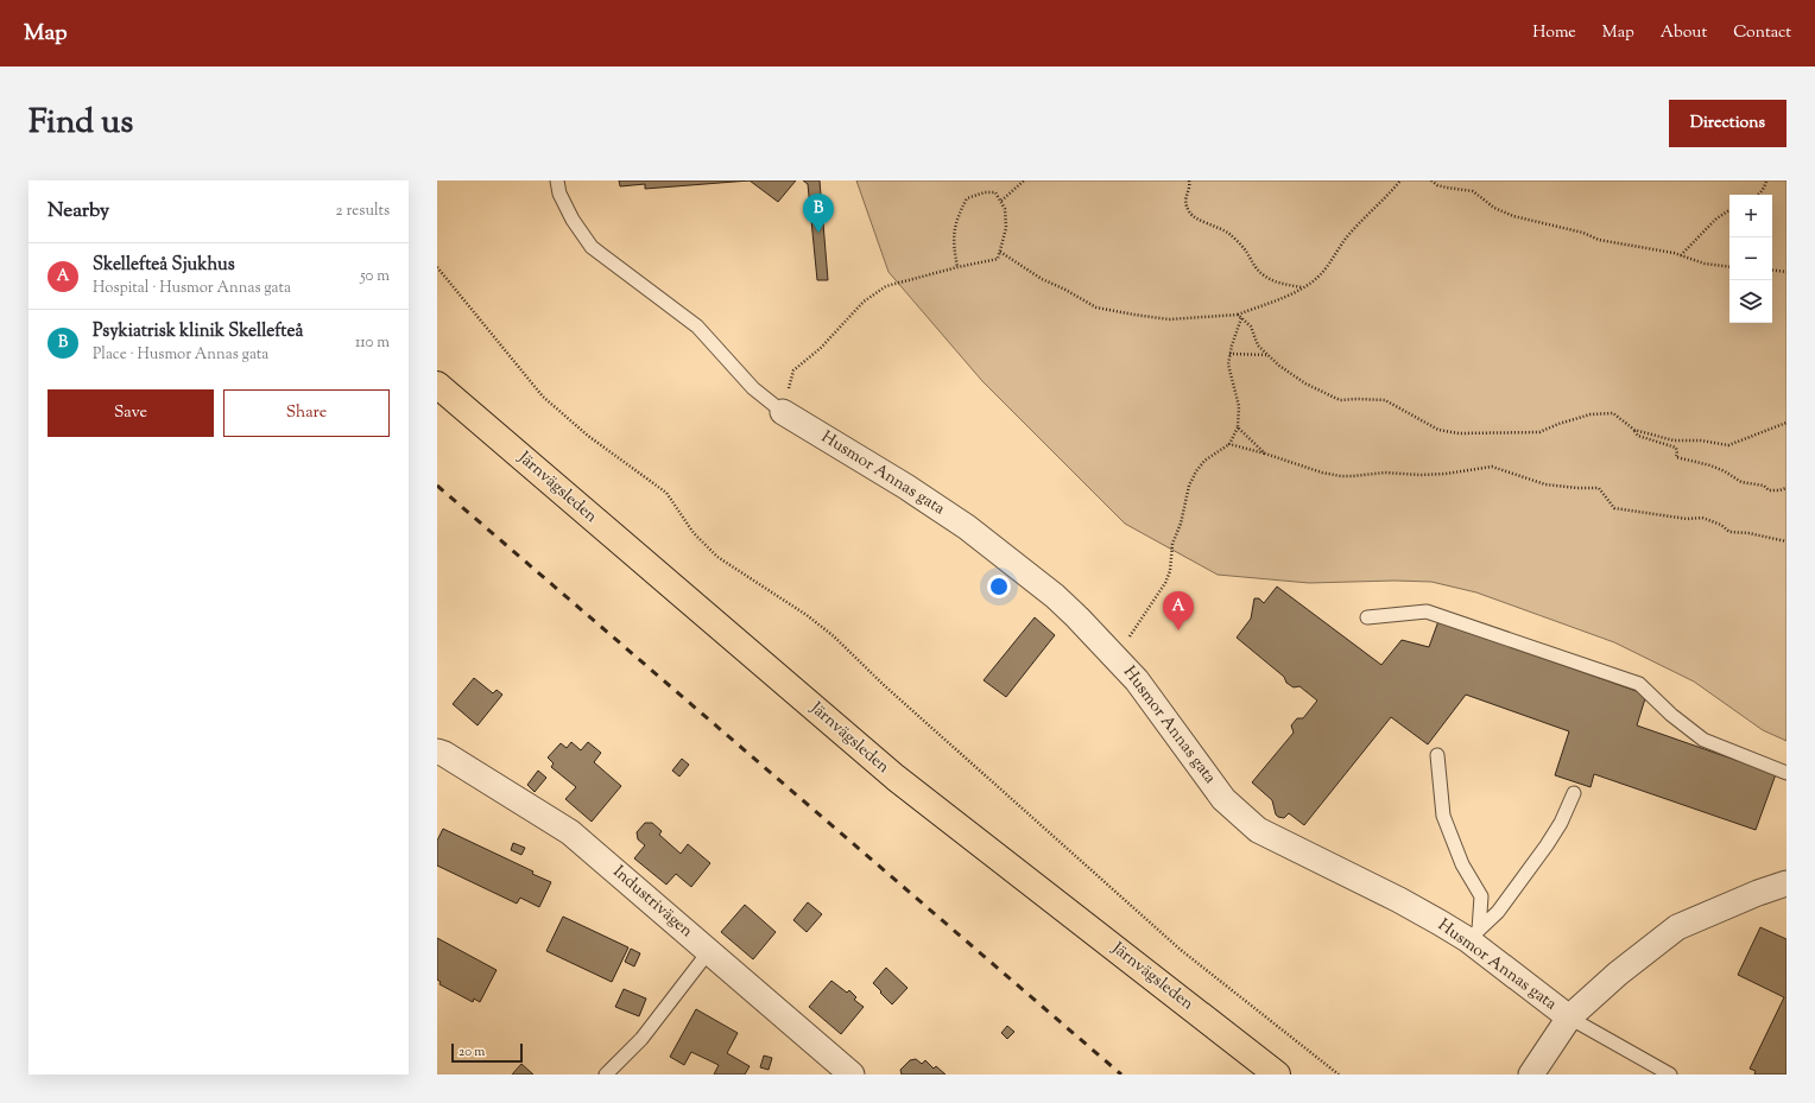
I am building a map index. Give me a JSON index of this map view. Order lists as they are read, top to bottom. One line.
{"streets":{"main road":["Järnvägsleden"],"street":["Husmor Annas gata","Industrivägen"]},"scale_bar":"20 m","page":{"header":"Map","nav":["Home","Map","About","Contact"],"title":"Find us","buttons":["Directions",["Save","Share"]],"heading":["Nearby","2 results"],"pins":["B","A"],"map_buttons":["+","−"],"list":[{"mark":"A","name":"Skellefteå Sjukhus","note":"Hospital · Husmor Annas gata","value":"50 m"},{"mark":"B","name":"Psykiatrisk klinik Skellefteå","note":"Place · Husmor Annas gata","value":"110 m"}],"scale":"20 m"}}
